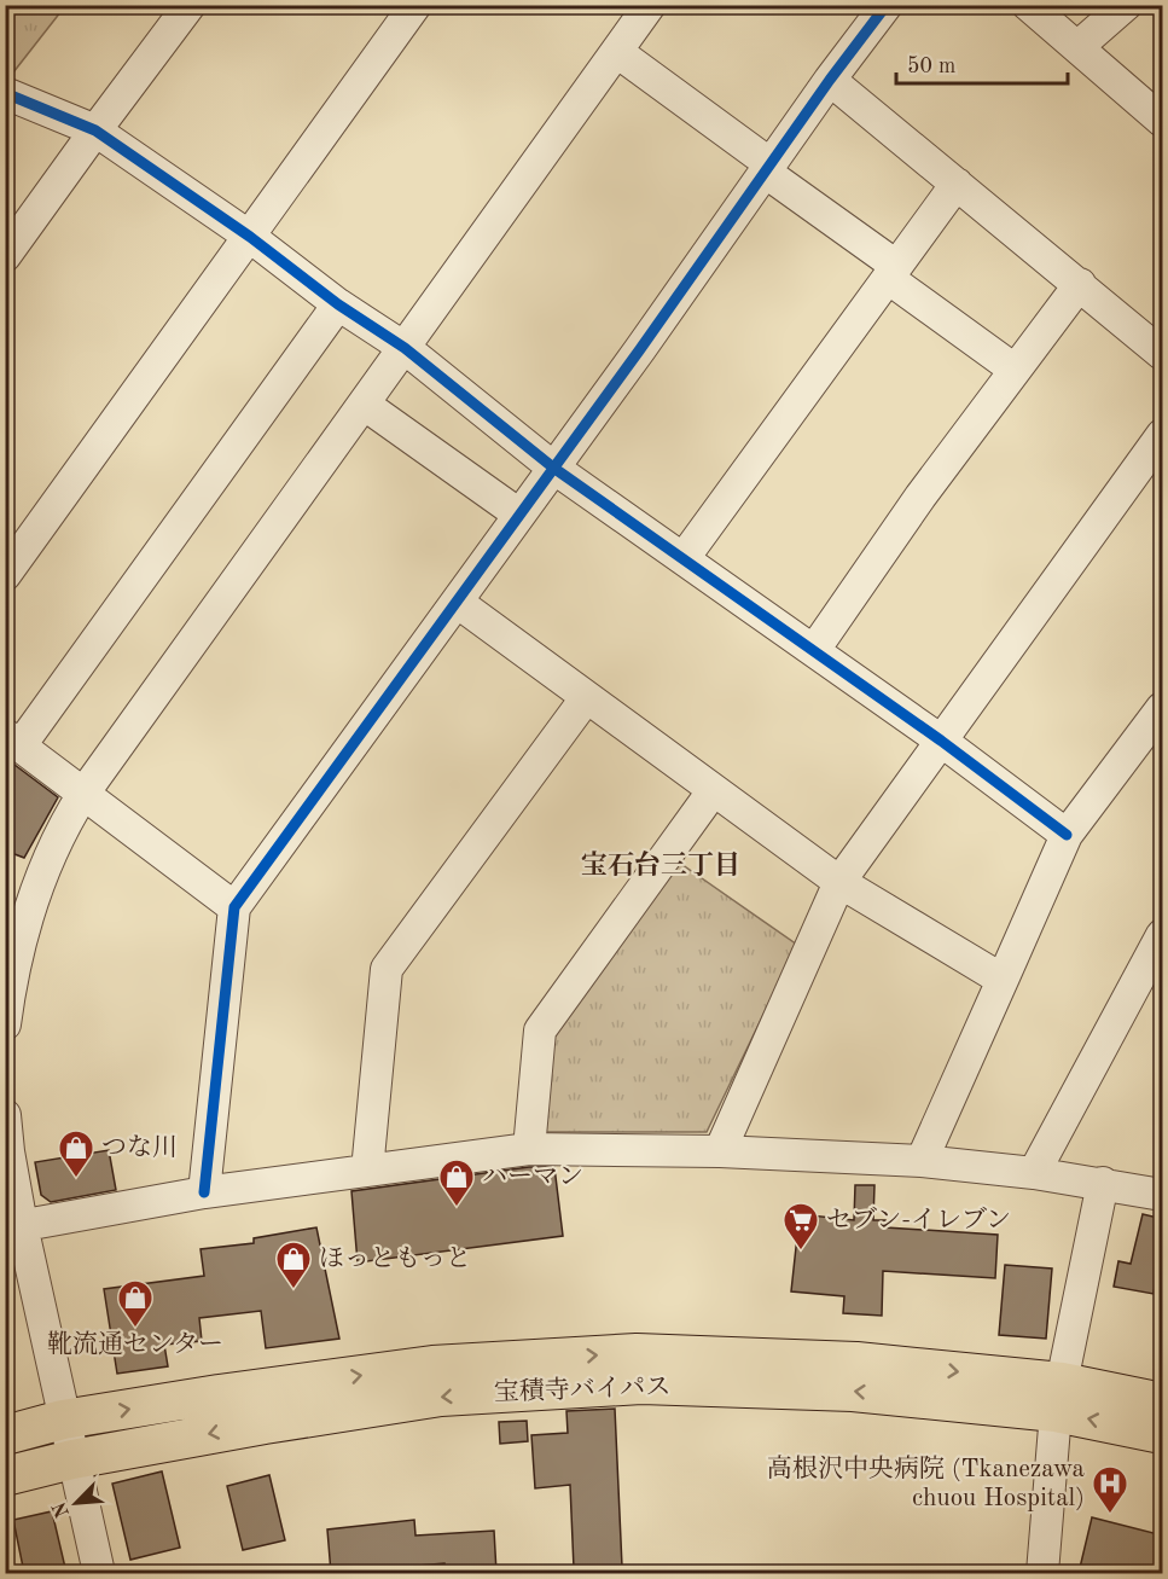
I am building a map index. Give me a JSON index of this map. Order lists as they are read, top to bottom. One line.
{"streets":{"main road":["宝積寺バイパス"]},"districts":["宝石台三丁目"],"places":{"shop":["つな川","ハーマン","ほっともっと","靴流通センター"],"supermarket":["セブン-イレブン"],"hospital":["高根沢中央病院 (Tkanezawa chuou Hospital)"]},"scale_bar":"50 m","north":"bottom left"}
